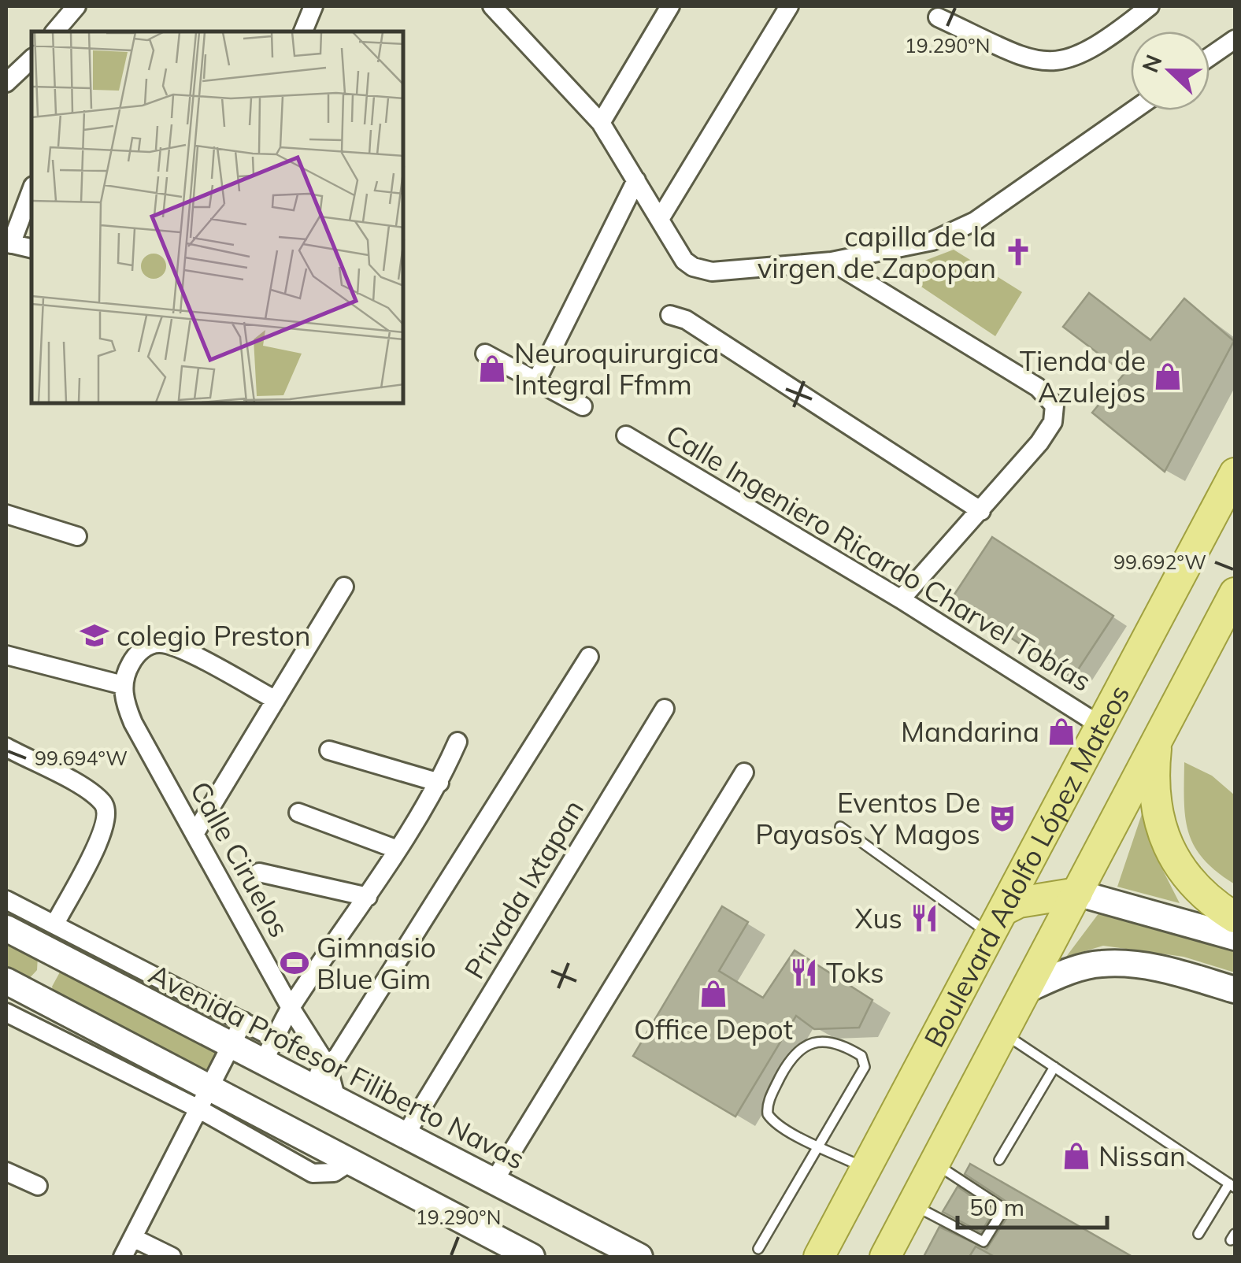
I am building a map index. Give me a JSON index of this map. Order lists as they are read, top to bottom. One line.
{"streets":{"main road":["Boulevard Adolfo López Mateos","Avenida Profesor Filiberto Navas"],"street":["Calle Ingeniero Ricardo Charvel Tobías","Calle Ciruelos","Privada Ixtapan"]},"crossings":[["Calle Ingeniero Ricardo Charvel Tobías","Boulevard Adolfo López Mateos"],["Calle Ciruelos","Avenida Profesor Filiberto Navas"],["Privada Ixtapan","Avenida Profesor Filiberto Navas"]],"places":{"church":["capilla de la virgen de Zapopan"],"shop":["Neuroquirurgica Integral Ffmm","Tienda de Azulejos","Mandarina","Office Depot","Nissan"],"school or university":["colegio Preston"],"theatre":["Eventos De Payasos Y Magos"],"restaurant":["Xus","Toks"],"sports":["Gimnasio Blue Gim"]},"scale_bar":"50 m","north":"left","coordinates":["19.290°N","99.692°W","99.694°W"]}
